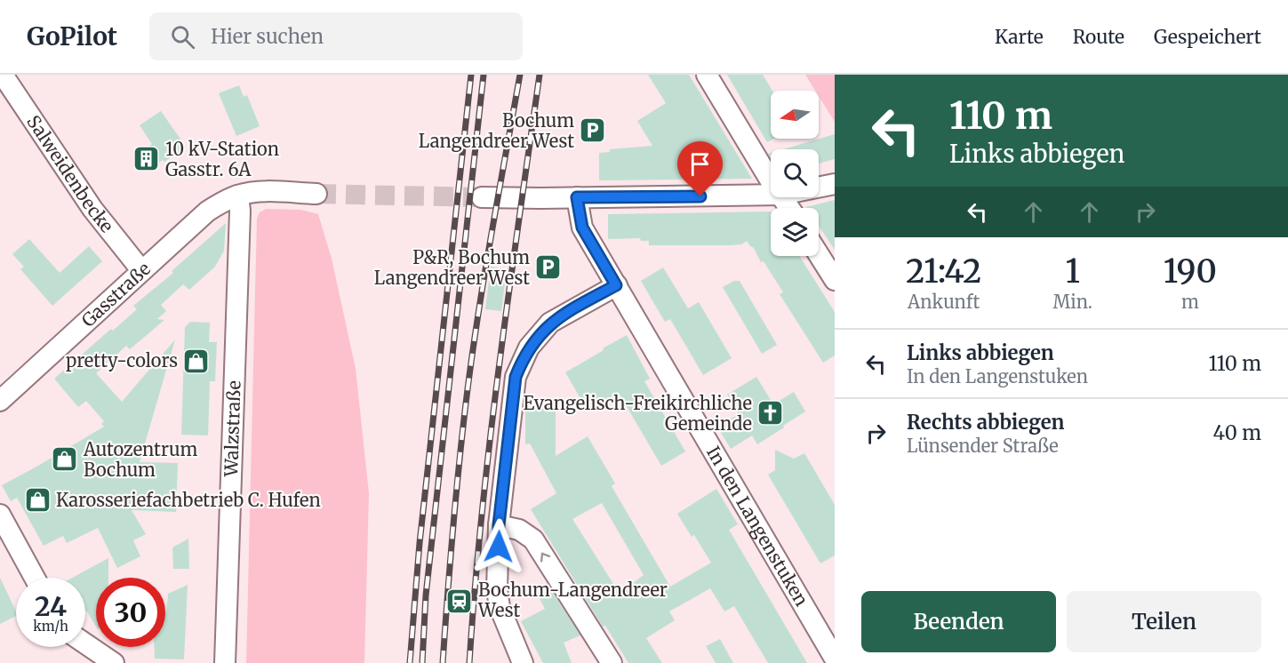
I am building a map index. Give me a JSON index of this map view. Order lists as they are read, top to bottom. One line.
{"streets":{"street":["Salweidenbecke","Gasstraße","Walzstraße","In den Langenstuken"]},"crossings":[["Salweidenbecke","Gasstraße"],["Gasstraße","Walzstraße"]],"places":{"parking":["Bochum Langendreer West","P&R, Bochum Langendreer West"],"building":["10 kV-Station Gasstr. 6A"],"shop":["pretty-colors","Autozentrum Bochum","Karosseriefachbetrieb C. Hufen"],"church":["Evangelisch-Freikirchliche Gemeinde"],"station":["Bochum-Langendreer West"]},"north":"left","page":{"header":"GoPilot","search":"Hier suchen","nav":["Karte","Route","Gespeichert"],"turn":["110 m","Links abbiegen"],"eta":["21:42","Ankunft","1","Min.","190","m"],"list":[{"name":"Links abbiegen","note":"In den Langenstuken","value":"110 m"},{"name":"Rechts abbiegen","note":"Lünsender Straße","value":"40 m"}],"speed":"24 km/h","limit":"30","buttons":["Beenden","Teilen"]}}
